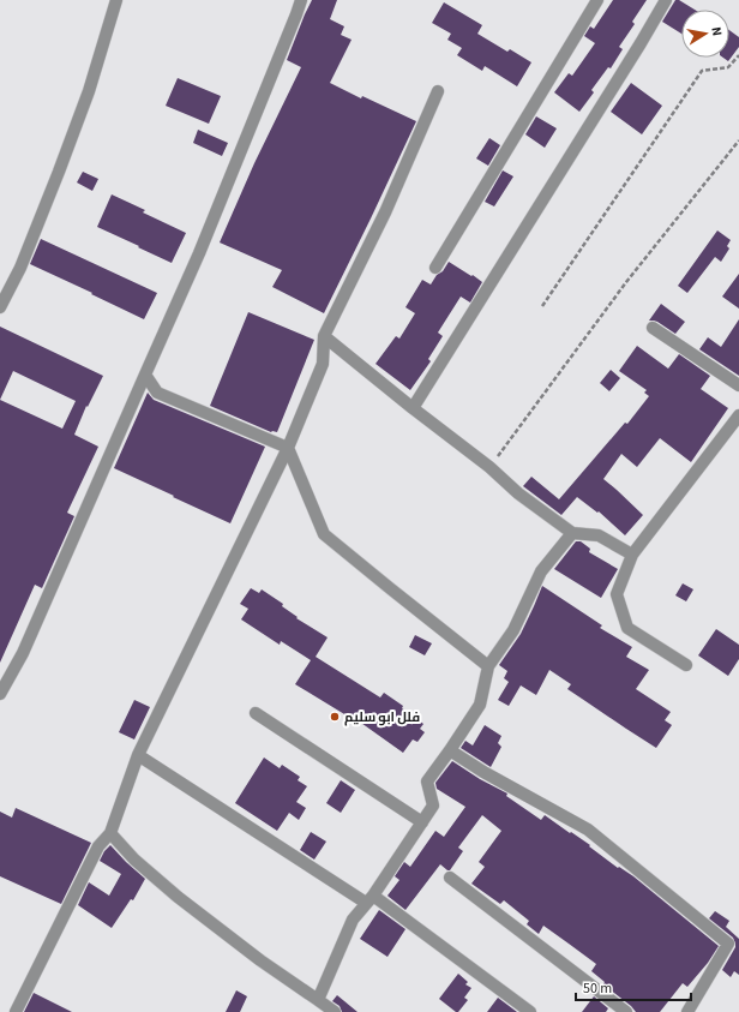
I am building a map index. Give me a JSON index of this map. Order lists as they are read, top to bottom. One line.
{"places":["فلل ابو سليم"],"scale_bar":"50 m","north":"right"}
